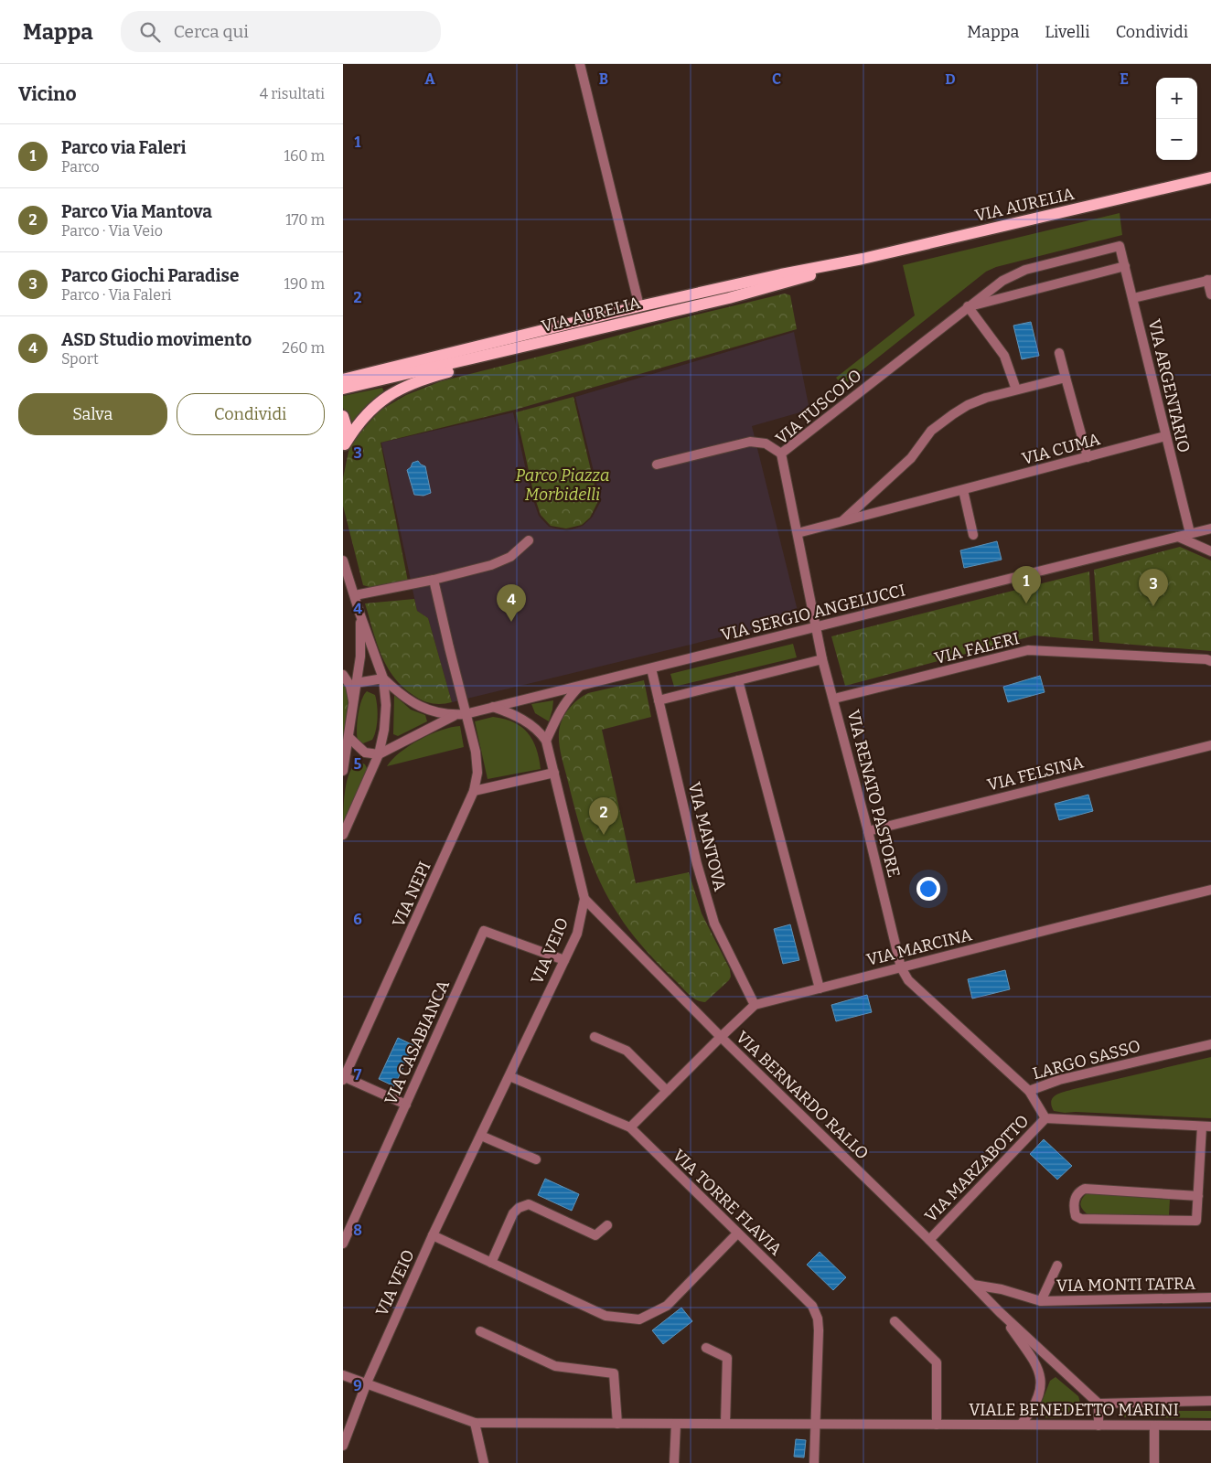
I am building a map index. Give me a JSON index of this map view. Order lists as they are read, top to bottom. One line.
{"streets":{"main road":["VIA AURELIA"],"street":["VIA ARGENTARIO","VIA TUSCOLO","VIA CUMA","VIA SERGIO ANGELUCCI","VIA FALERI","VIA FELSINA","VIA RENATO PASTORE","VIA MANTOVA","VIA NEPI","VIA MARCINA","VIA VEIO","VIA CASABIANCA","LARGO SASSO","VIA BERNARDO RALLO","VIA MARZABOTTO","VIA TORRE FLAVIA","VIA MONTI TATRA","VIALE BENEDETTO MARINI"]},"crossings":[["VIA ARGENTARIO","VIA TUSCOLO"],["VIA ARGENTARIO","VIA CUMA"],["VIA ARGENTARIO","VIA SERGIO ANGELUCCI"],["VIA TUSCOLO","VIA CUMA"],["VIA TUSCOLO","VIA SERGIO ANGELUCCI"],["VIA TUSCOLO","VIA RENATO PASTORE"],["VIA SERGIO ANGELUCCI","VIA RENATO PASTORE"],["VIA SERGIO ANGELUCCI","VIA MANTOVA"],["VIA SERGIO ANGELUCCI","VIA NEPI"],["VIA FALERI","VIA RENATO PASTORE"],["VIA FELSINA","VIA RENATO PASTORE"],["VIA RENATO PASTORE","VIA MARCINA"],["VIA MANTOVA","VIA MARCINA"],["VIA MARCINA","VIA BERNARDO RALLO"],["VIA MARCINA","VIA TORRE FLAVIA"],["VIA VEIO","VIA CASABIANCA"],["VIA VEIO","VIA BERNARDO RALLO"],["VIA VEIO","VIA TORRE FLAVIA"],["VIA VEIO","VIALE BENEDETTO MARINI"],["LARGO SASSO","VIA MARZABOTTO"],["VIA BERNARDO RALLO","VIA MARZABOTTO"],["VIA BERNARDO RALLO","VIA MONTI TATRA"],["VIA BERNARDO RALLO","VIALE BENEDETTO MARINI"],["VIA TORRE FLAVIA","VIALE BENEDETTO MARINI"]],"parks":["Parco Piazza Morbidelli"],"page":{"header":"Mappa","search":"Cerca qui","nav":["Mappa","Livelli","Condividi"],"heading":["Vicino","4 risultati"],"map_buttons":["+","−"],"list":[{"mark":"1","name":"Parco via Faleri","note":"Parco","value":"160 m"},{"mark":"2","name":"Parco Via Mantova","note":"Parco · Via Veio","value":"170 m"},{"mark":"3","name":"Parco Giochi Paradise","note":"Parco · Via Faleri","value":"190 m"},{"mark":"4","name":"ASD Studio movimento","note":"Sport","value":"260 m"}],"buttons":["Salva","Condividi"],"pins":["1","3","4","2"]},"grid":{"columns":["A","B","C","D","E"],"rows":["1","2","3","4","5","6","7","8","9"]}}
